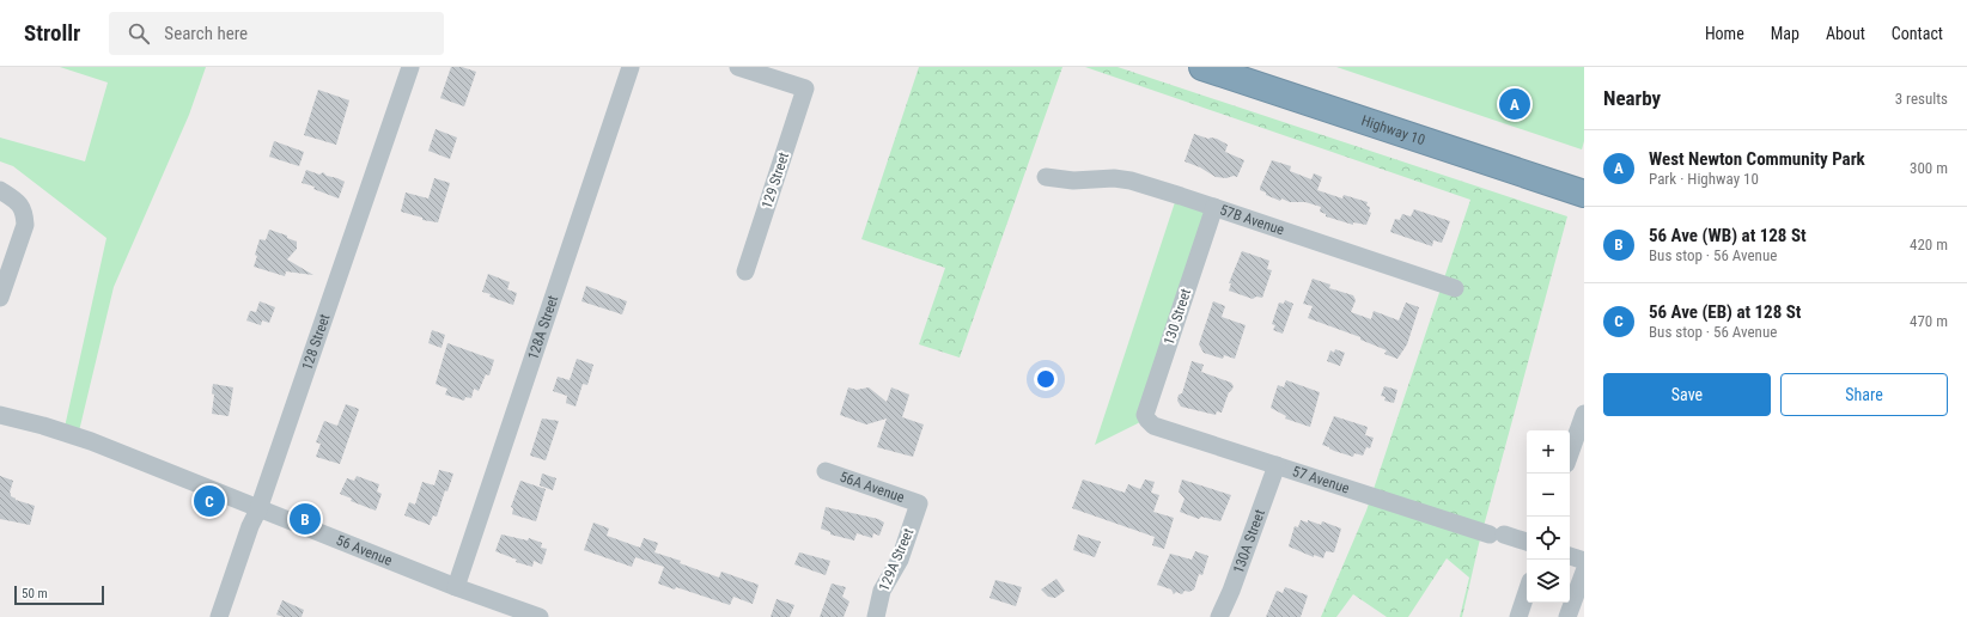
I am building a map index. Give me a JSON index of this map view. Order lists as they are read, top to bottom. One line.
{"streets":{"highway":["Highway 10"],"street":["129 Street","57B Avenue","130 Street","128A Street","128 Street","57 Avenue","56A Avenue","130A Street","56 Avenue","129A Street"]},"crossings":[["57B Avenue","130 Street"],["130 Street","57 Avenue"],["128A Street","56 Avenue"],["128 Street","56 Avenue"],["57 Avenue","130A Street"],["56A Avenue","129A Street"]],"scale_bar":"50 m","page":{"header":"Strollr","search":"Search here","nav":["Home","Map","About","Contact"],"heading":["Nearby","3 results"],"pins":["A","C","B"],"list":[{"mark":"A","name":"West Newton Community Park","note":"Park · Highway 10","value":"300 m"},{"mark":"B","name":"56 Ave (WB) at 128 St","note":"Bus stop · 56 Avenue","value":"420 m"},{"mark":"C","name":"56 Ave (EB) at 128 St","note":"Bus stop · 56 Avenue","value":"470 m"}],"buttons":["Save","Share"],"map_buttons":["+","−"],"scale":"50 m"}}
